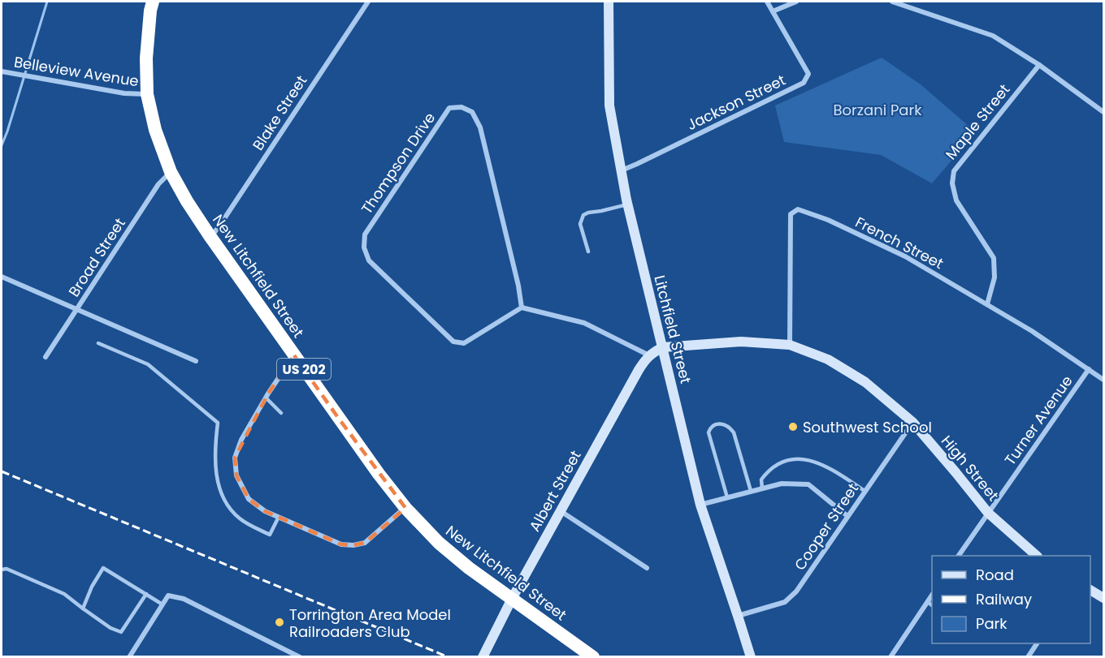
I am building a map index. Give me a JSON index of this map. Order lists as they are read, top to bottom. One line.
{"streets":{"highway":["New Litchfield Street","US 202"],"street":["Belleview Avenue","Jackson Street","Blake Street","Maple Street","Thompson Drive","French Street","Broad Street","Litchfield Street","Turner Avenue","High Street","Albert Street","Cooper Street"]},"crossings":[["Belleview Avenue","New Litchfield Street"],["Jackson Street","Litchfield Street"],["Blake Street","New Litchfield Street"],["Maple Street","French Street"],["French Street","Turner Avenue"],["French Street","High Street"],["Broad Street","New Litchfield Street"],["New Litchfield Street","Albert Street"],["Litchfield Street","High Street"],["Litchfield Street","Albert Street"],["Litchfield Street","Cooper Street"],["Turner Avenue","High Street"],["High Street","Albert Street"],["High Street","Cooper Street"]],"parks":["Borzani Park"],"places":["Southwest School","Torrington Area Model Railroaders Club"],"legend":["Road","Railway","Park"]}
